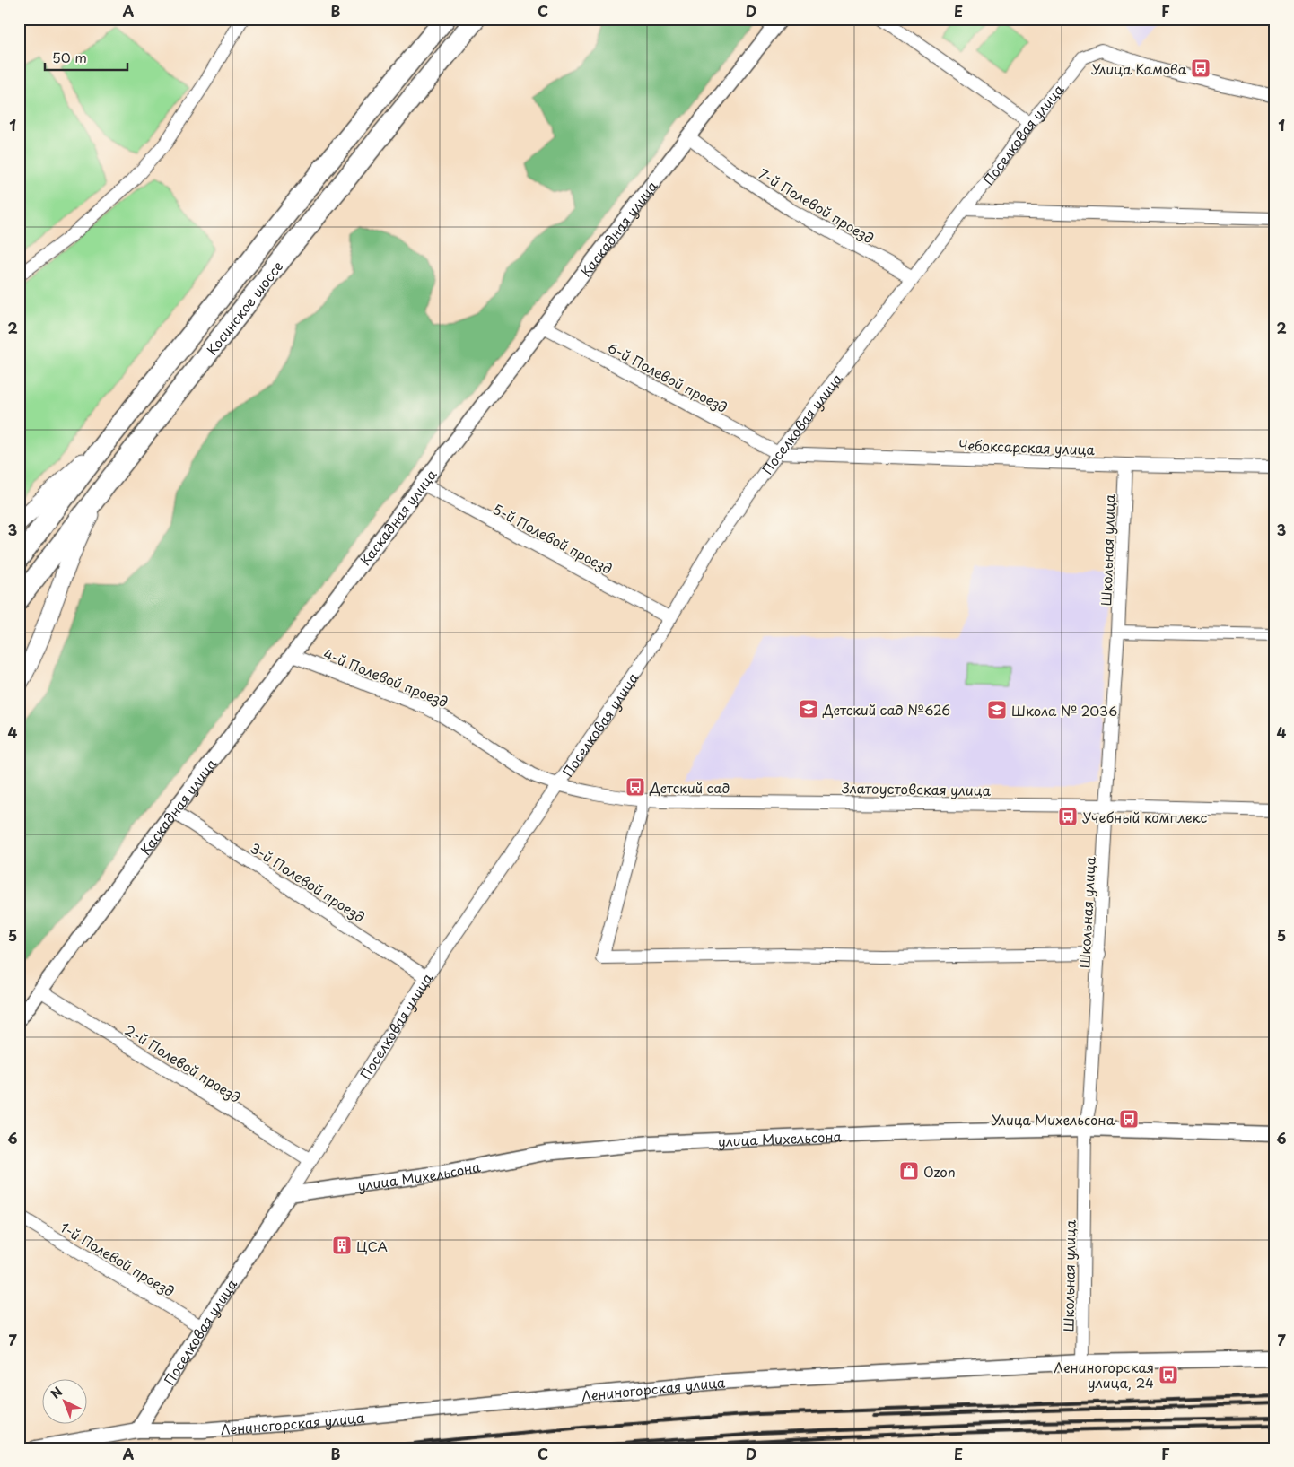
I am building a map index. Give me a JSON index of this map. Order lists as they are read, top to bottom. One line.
{"streets":{"highway":["Косинское шоссе"],"street":["Поселковая улица","7-й Полевой проезд","Каскадная улица","6-й Полевой проезд","Чебоксарская улица","5-й Полевой проезд","Школьная улица","4-й Полевой проезд","Златоустовская улица","3-й Полевой проезд","2-й Полевой проезд","улица Михельсона","1-й Полевой проезд","Лениногорская улица"]},"crossings":[["Поселковая улица","7-й Полевой проезд"],["Поселковая улица","6-й Полевой проезд"],["Поселковая улица","Чебоксарская улица"],["Поселковая улица","5-й Полевой проезд"],["Поселковая улица","4-й Полевой проезд"],["Поселковая улица","Златоустовская улица"],["Поселковая улица","3-й Полевой проезд"],["Поселковая улица","2-й Полевой проезд"],["Поселковая улица","улица Михельсона"],["Поселковая улица","1-й Полевой проезд"],["Поселковая улица","Лениногорская улица"],["7-й Полевой проезд","Каскадная улица"],["Каскадная улица","6-й Полевой проезд"],["Каскадная улица","5-й Полевой проезд"],["Каскадная улица","4-й Полевой проезд"],["Каскадная улица","3-й Полевой проезд"],["Каскадная улица","2-й Полевой проезд"],["6-й Полевой проезд","Чебоксарская улица"],["Чебоксарская улица","Школьная улица"],["Школьная улица","Златоустовская улица"],["Школьная улица","улица Михельсона"],["Школьная улица","Лениногорская улица"],["4-й Полевой проезд","Златоустовская улица"]],"places":{"bus stop":["Улица Камова","Детский сад","Учебный комплекс","Улица Михельсона","Лениногорская улица, 24"],"school or university":["Детский сад №626","Школа № 2036"],"shop":["Ozon"],"building":["ЦСА"]},"scale_bar":"50 m","north":"top left","grid":{"columns":["A","B","C","D","E","F"],"rows":["1","2","3","4","5","6","7"]}}
